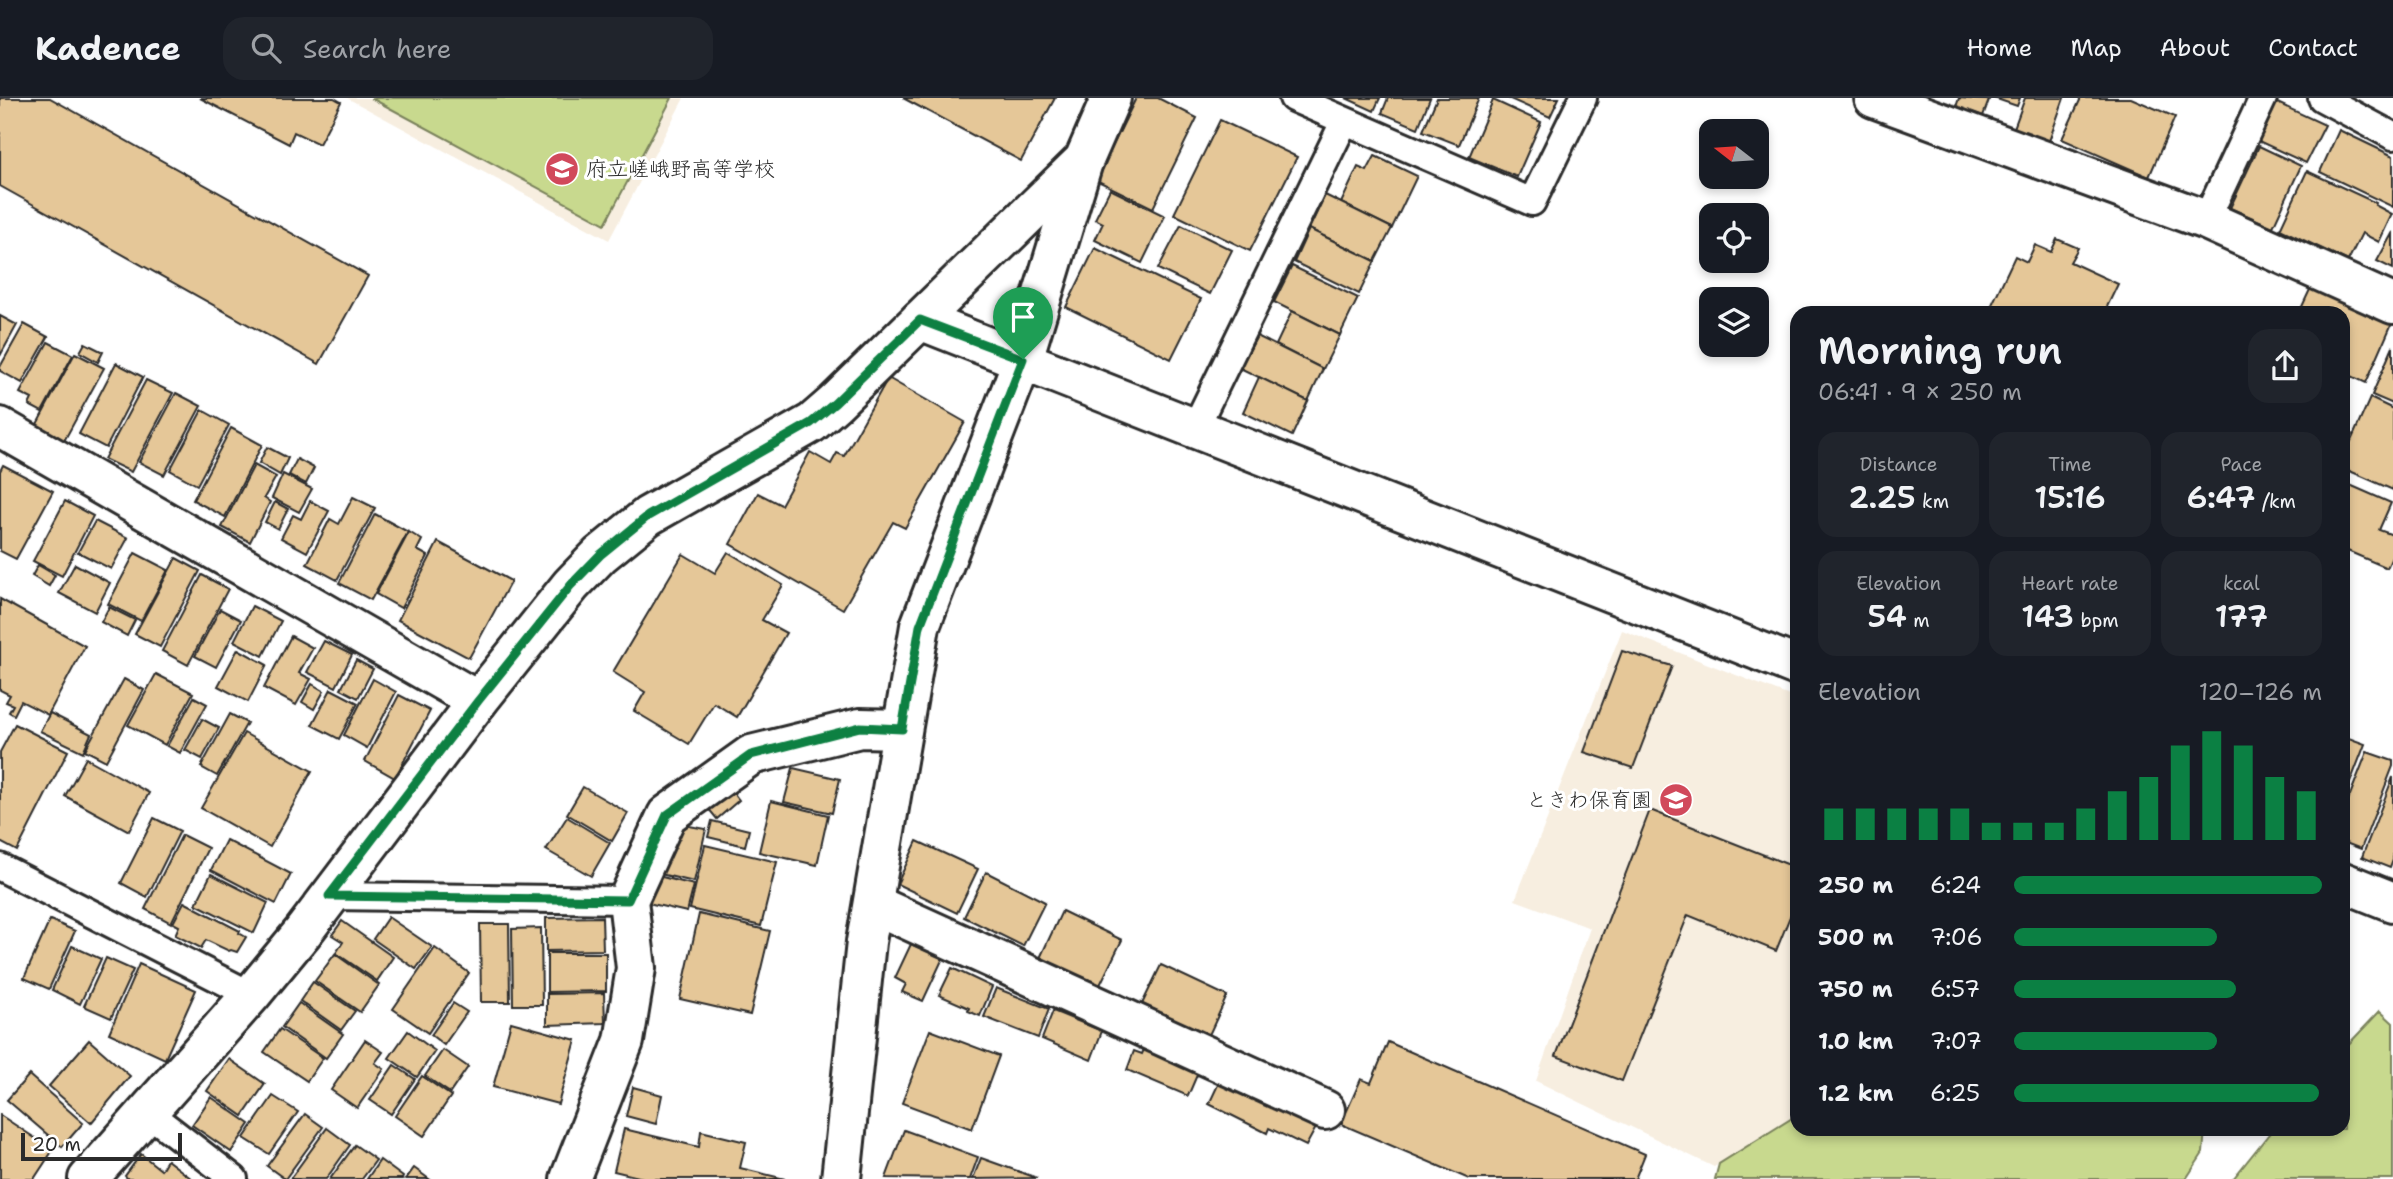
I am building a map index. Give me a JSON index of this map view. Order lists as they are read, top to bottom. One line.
{"places":{"school or university":["府立嵯峨野高等学校","ときわ保育園"]},"scale_bar":"20 m","north":"left","page":{"header":"Kadence","search":"Search here","nav":["Home","Map","About","Contact"],"heading":["Morning run","06:41 · 9 × 250 m"],"stats":[["Distance","2.25 km"],["Time","15:16"],["Pace","6:47 /km"],["Elevation","54 m"],["Heart rate","143 bpm"],["kcal","177"]],"chart":["Elevation","120–126 m"],"list":[{"name":"250 m","note":"6:24"},{"name":"500 m","note":"7:06"},{"name":"750 m","note":"6:57"},{"name":"1.0 km","note":"7:07"},{"name":"1.2 km","note":"6:25"}],"scale":"20 m"}}
